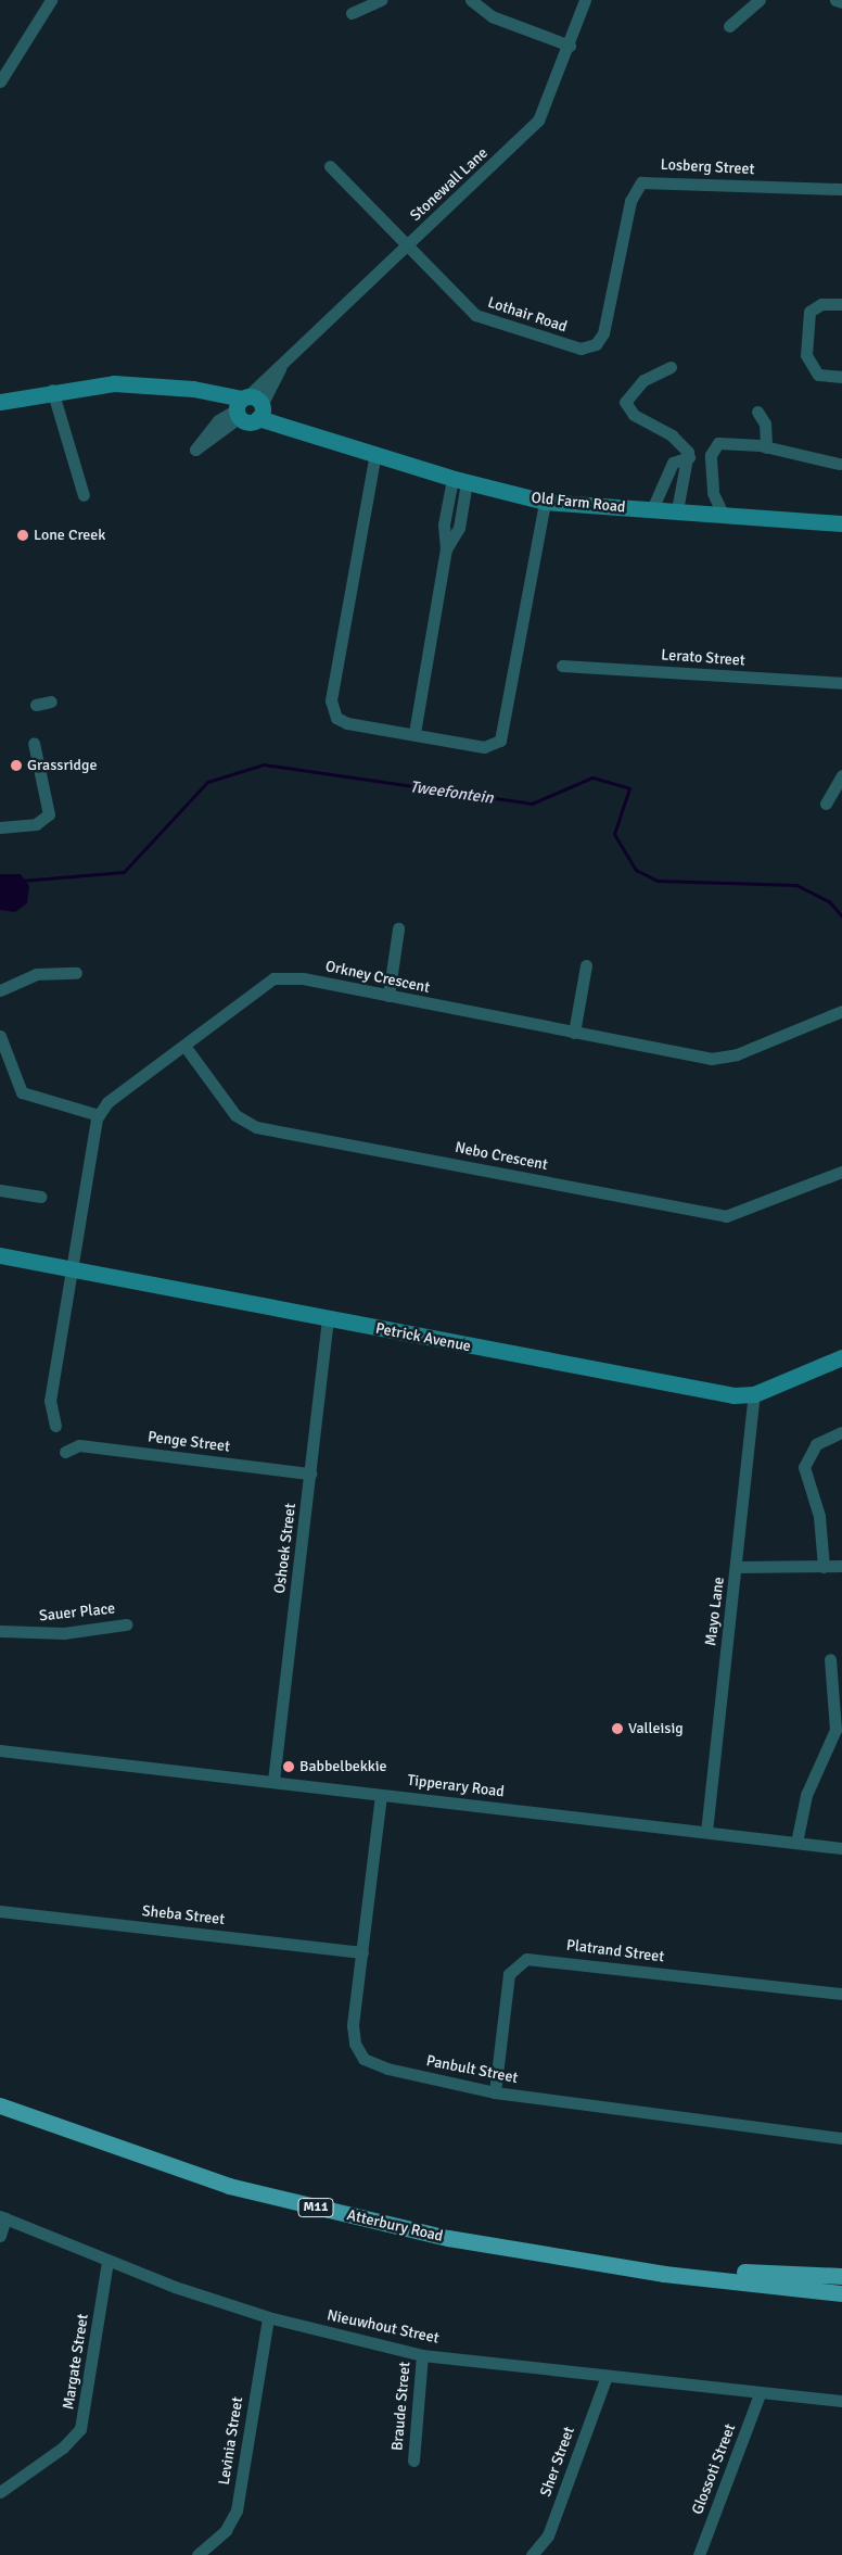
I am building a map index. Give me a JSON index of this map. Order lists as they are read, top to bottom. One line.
{"streets":{"main road":["M11","Atterbury Road"],"street":["Losberg Street","Stonewall Lane","Lothair Road","Old Farm Road","Lerato Street","Orkney Crescent","Nebo Crescent","Petrick Avenue","Penge Street","Oshoek Street","Mayo Lane","Sauer Place","Tipperary Road","Sheba Street","Platrand Street","Panbult Street","Nieuwhout Street","Margate Street","Braude Street","Levinia Street","Sher Street","Glossoti Street"]},"crossings":[["Losberg Street","Lothair Road"],["Stonewall Lane","Lothair Road"],["Stonewall Lane","Old Farm Road"],["Orkney Crescent","Nebo Crescent"],["Petrick Avenue","Oshoek Street"],["Petrick Avenue","Mayo Lane"],["Penge Street","Oshoek Street"],["Oshoek Street","Tipperary Road"],["Mayo Lane","Tipperary Road"],["Tipperary Road","Panbult Street"],["Sheba Street","Panbult Street"],["Platrand Street","Panbult Street"],["Nieuwhout Street","Margate Street"],["Nieuwhout Street","Braude Street"],["Nieuwhout Street","Levinia Street"],["Nieuwhout Street","Sher Street"],["Nieuwhout Street","Glossoti Street"]],"water":["Tweefontein"],"places":["Lone Creek","Grassridge","Valleisig","Babbelbekkie"]}
